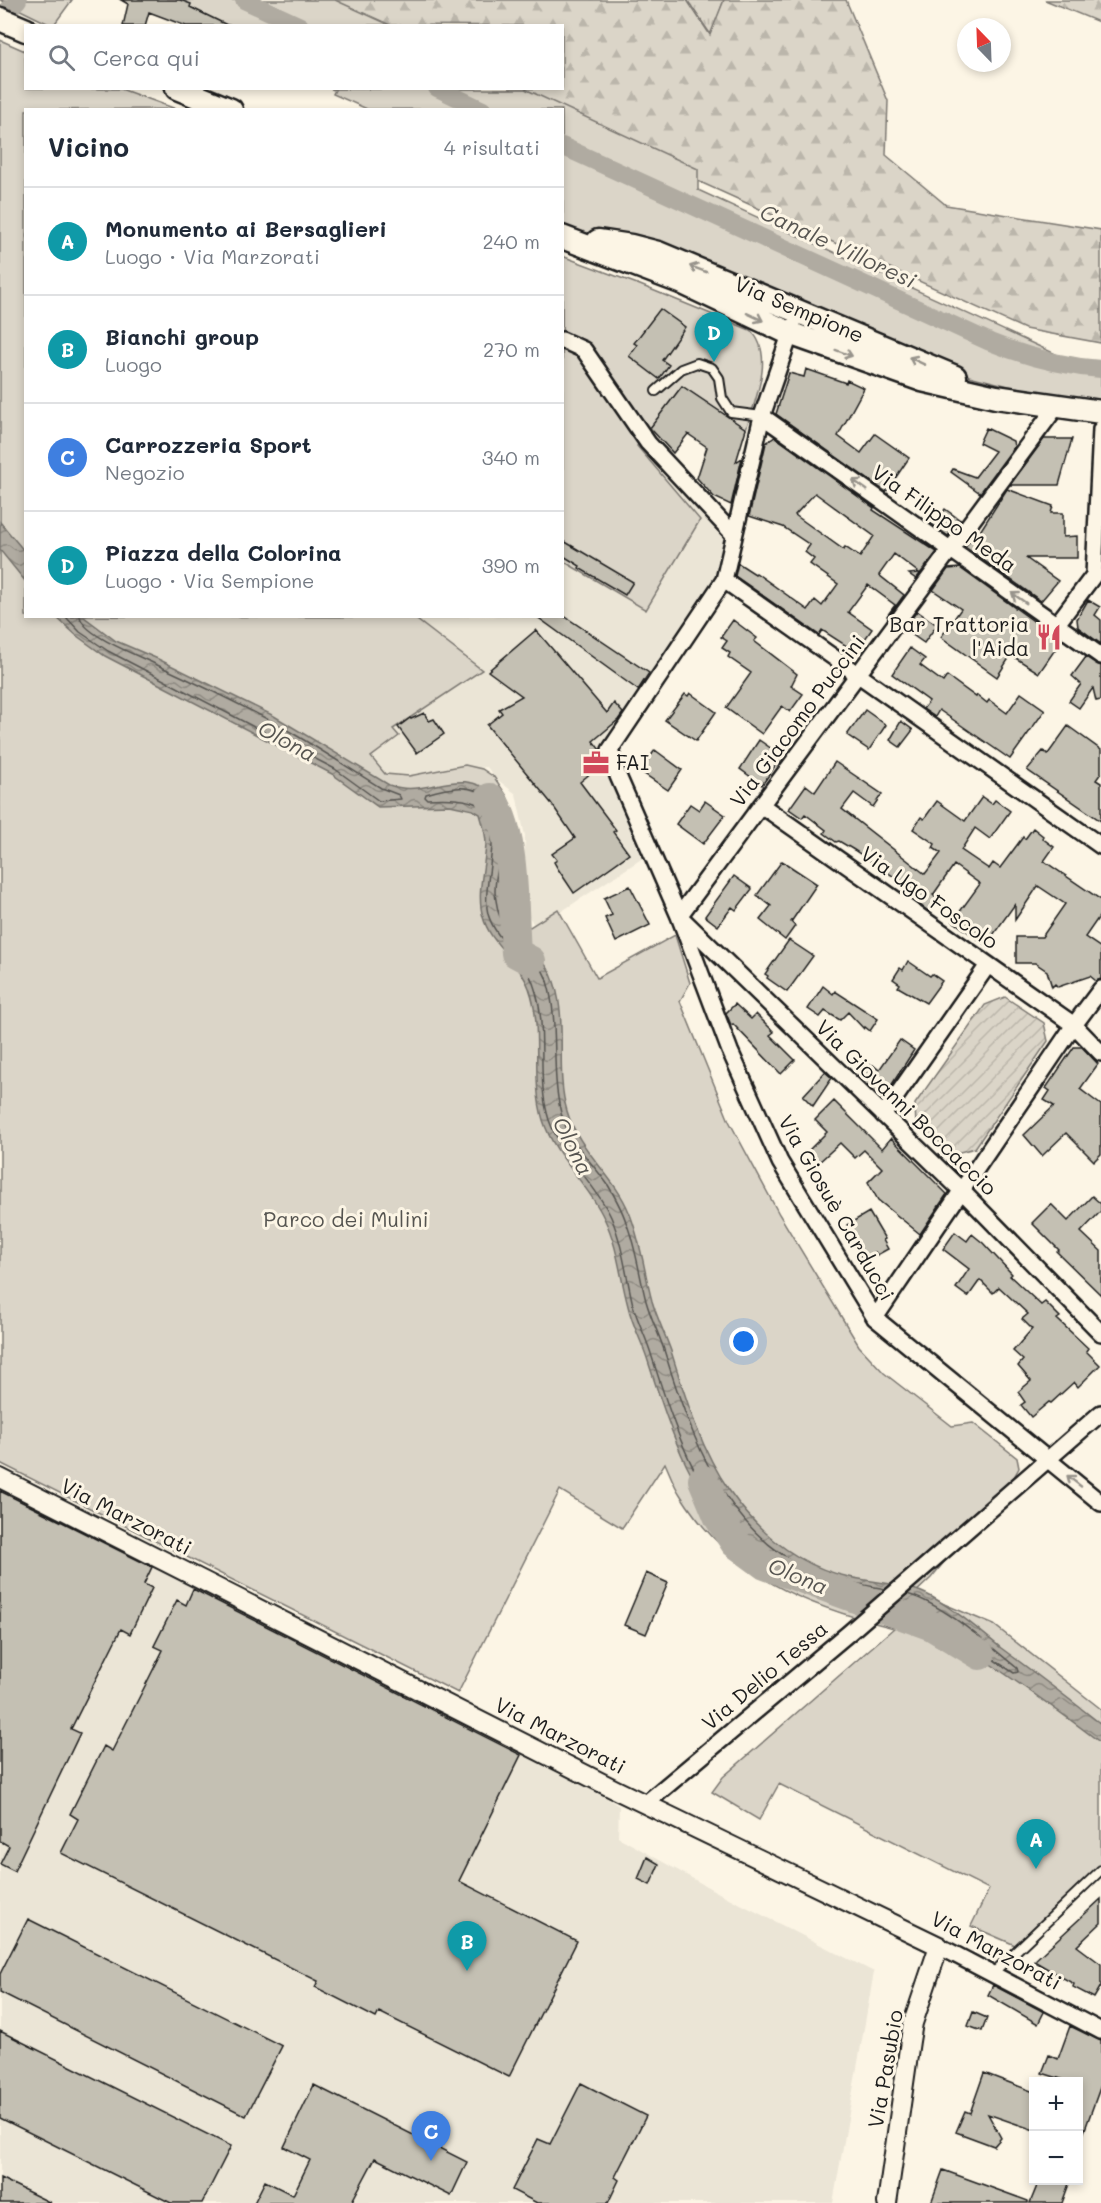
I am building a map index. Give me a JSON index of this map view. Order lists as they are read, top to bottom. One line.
{"streets":{"main road":["Via Sempione"],"street":["Via Filippo Meda","Via Giacomo Puccini","Via Ugo Foscolo","Via Giovanni Boccaccio","Via Giosuè Carducci","Via Marzorati","Via Delio Tessa","Via Pasubio"]},"crossings":[["Via Sempione","Via Giacomo Puccini"],["Via Filippo Meda","Via Giacomo Puccini"],["Via Giacomo Puccini","Via Ugo Foscolo"],["Via Giacomo Puccini","Via Giovanni Boccaccio"],["Via Giacomo Puccini","Via Giosuè Carducci"],["Via Giovanni Boccaccio","Via Giosuè Carducci"],["Via Giosuè Carducci","Via Delio Tessa"],["Via Marzorati","Via Delio Tessa"],["Via Marzorati","Via Pasubio"]],"one_way":["Via Filippo Meda"],"water":["Canale Villoresi","Olona"],"parks":["Parco dei Mulini"],"places":{"restaurant":["Bar Trattoria l'Aida"],"office":["FAI"]},"north":"top left","page":{"search":"Cerca qui","heading":["Vicino","4 risultati"],"list":[{"mark":"A","name":"Monumento ai Bersaglieri","note":"Luogo · Via Marzorati","value":"240 m"},{"mark":"B","name":"Bianchi group","note":"Luogo","value":"270 m"},{"mark":"C","name":"Carrozzeria Sport","note":"Negozio","value":"340 m"},{"mark":"D","name":"Piazza della Colorina","note":"Luogo · Via Sempione","value":"390 m"}],"pins":["D","A","B","C"],"map_buttons":["+","−"]}}
